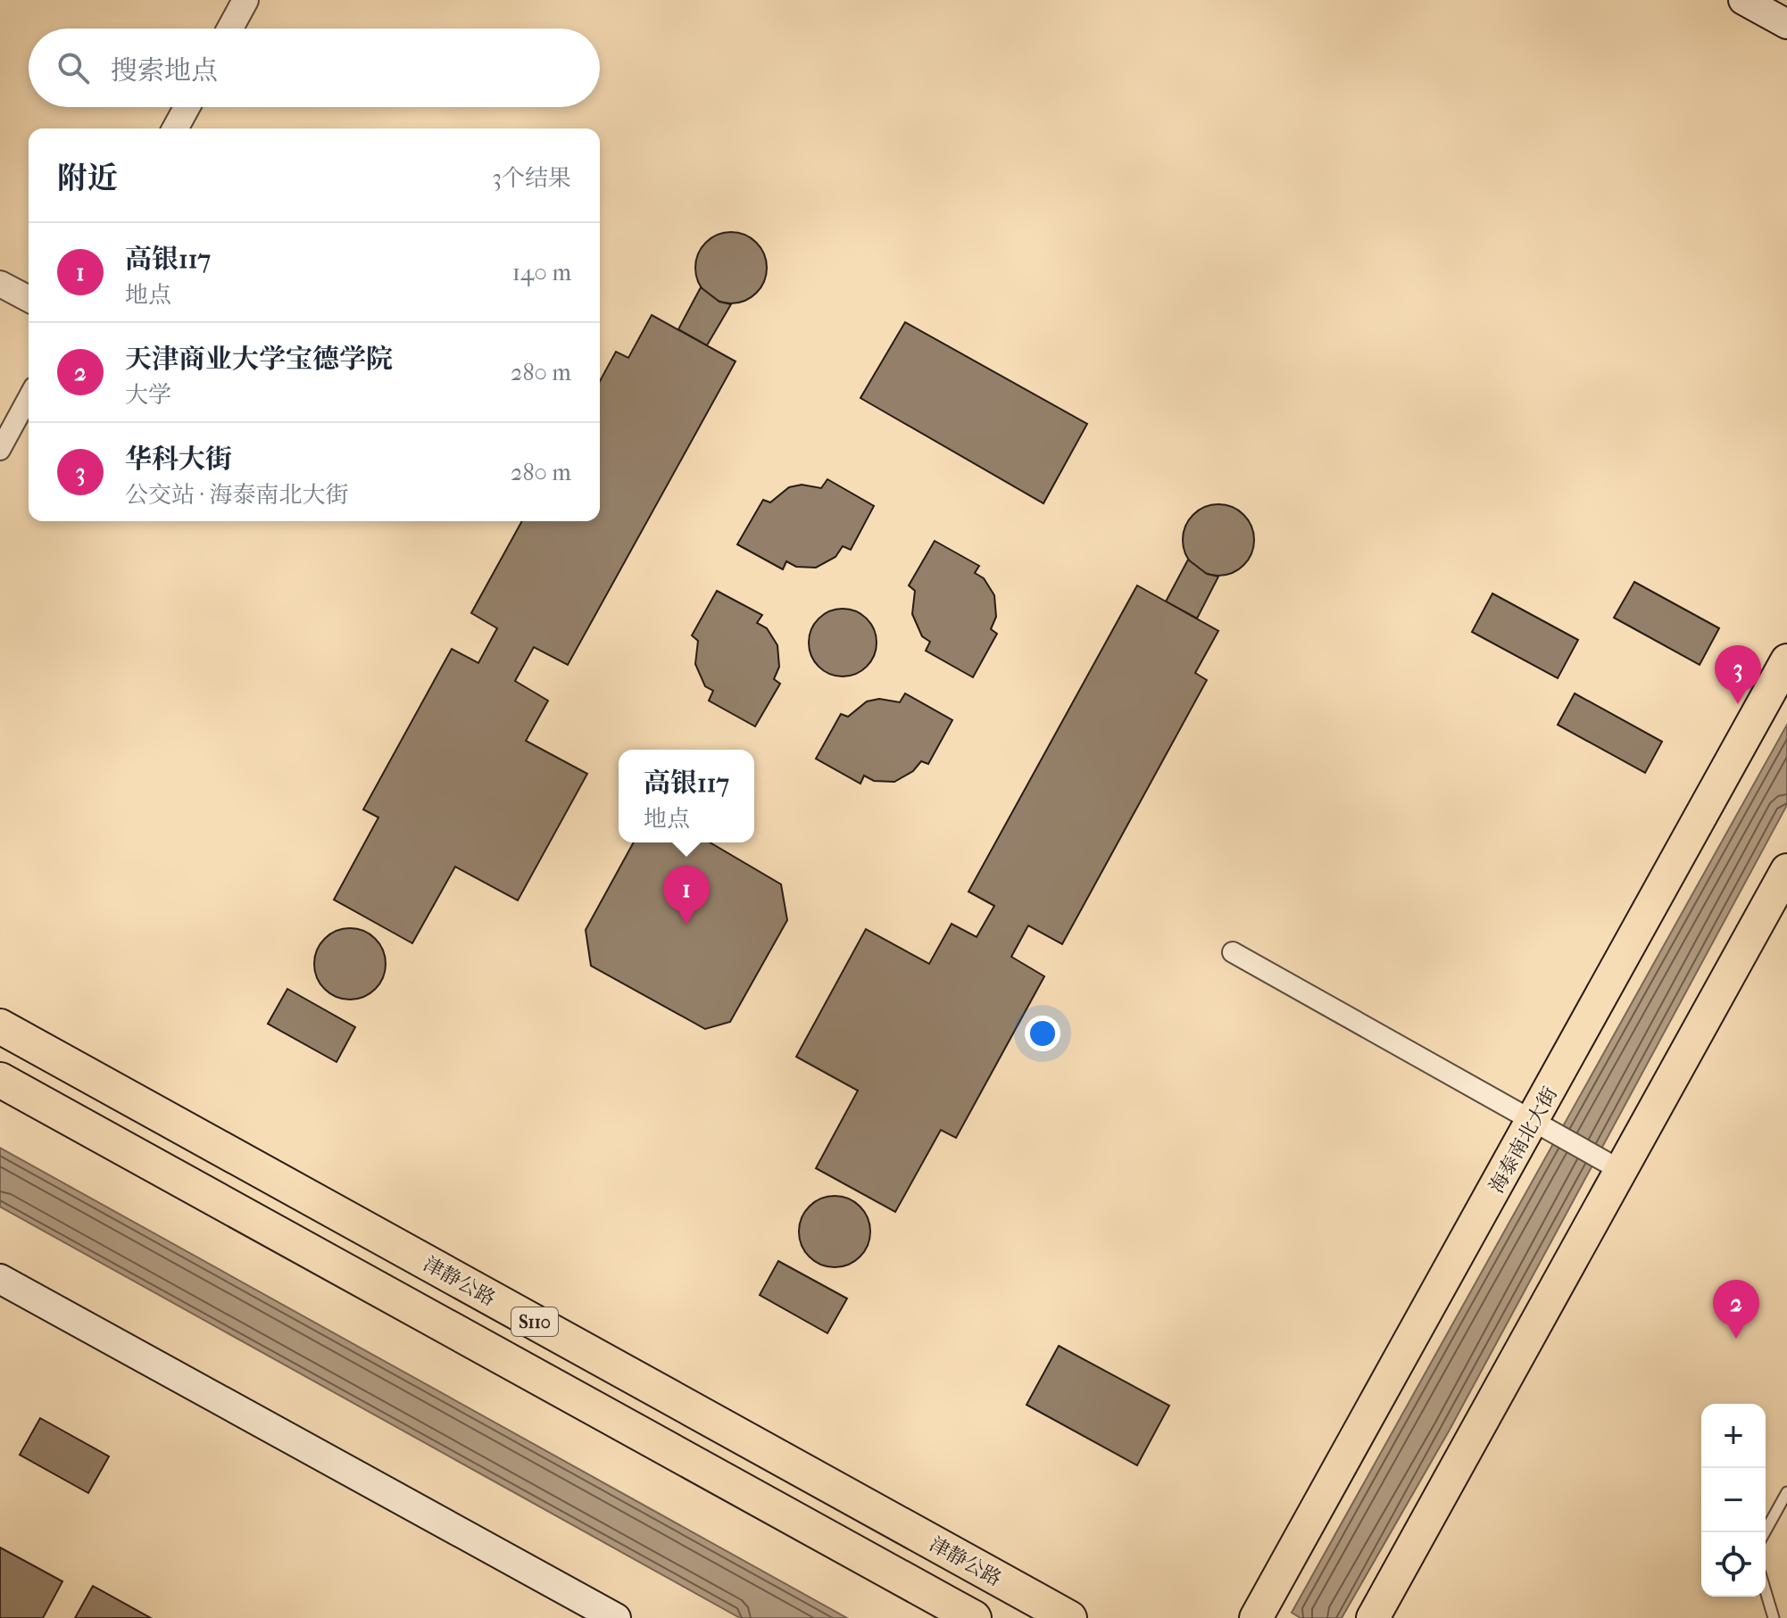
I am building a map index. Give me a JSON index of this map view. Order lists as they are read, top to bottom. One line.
{"streets":{"highway":["津静公路","S110"],"main road":["海泰南北大街"]},"page":{"search":"搜索地点","heading":["附近","3个结果"],"list":[{"mark":"1","name":"高银117","note":"地点","value":"140 m"},{"mark":"2","name":"天津商业大学宝德学院","note":"大学","value":"280 m"},{"mark":"3","name":"华科大街","note":"公交站 · 海泰南北大街","value":"280 m"}],"pins":["3","1","2"],"popup":["高银117","地点"],"map_buttons":["+","−"]}}
